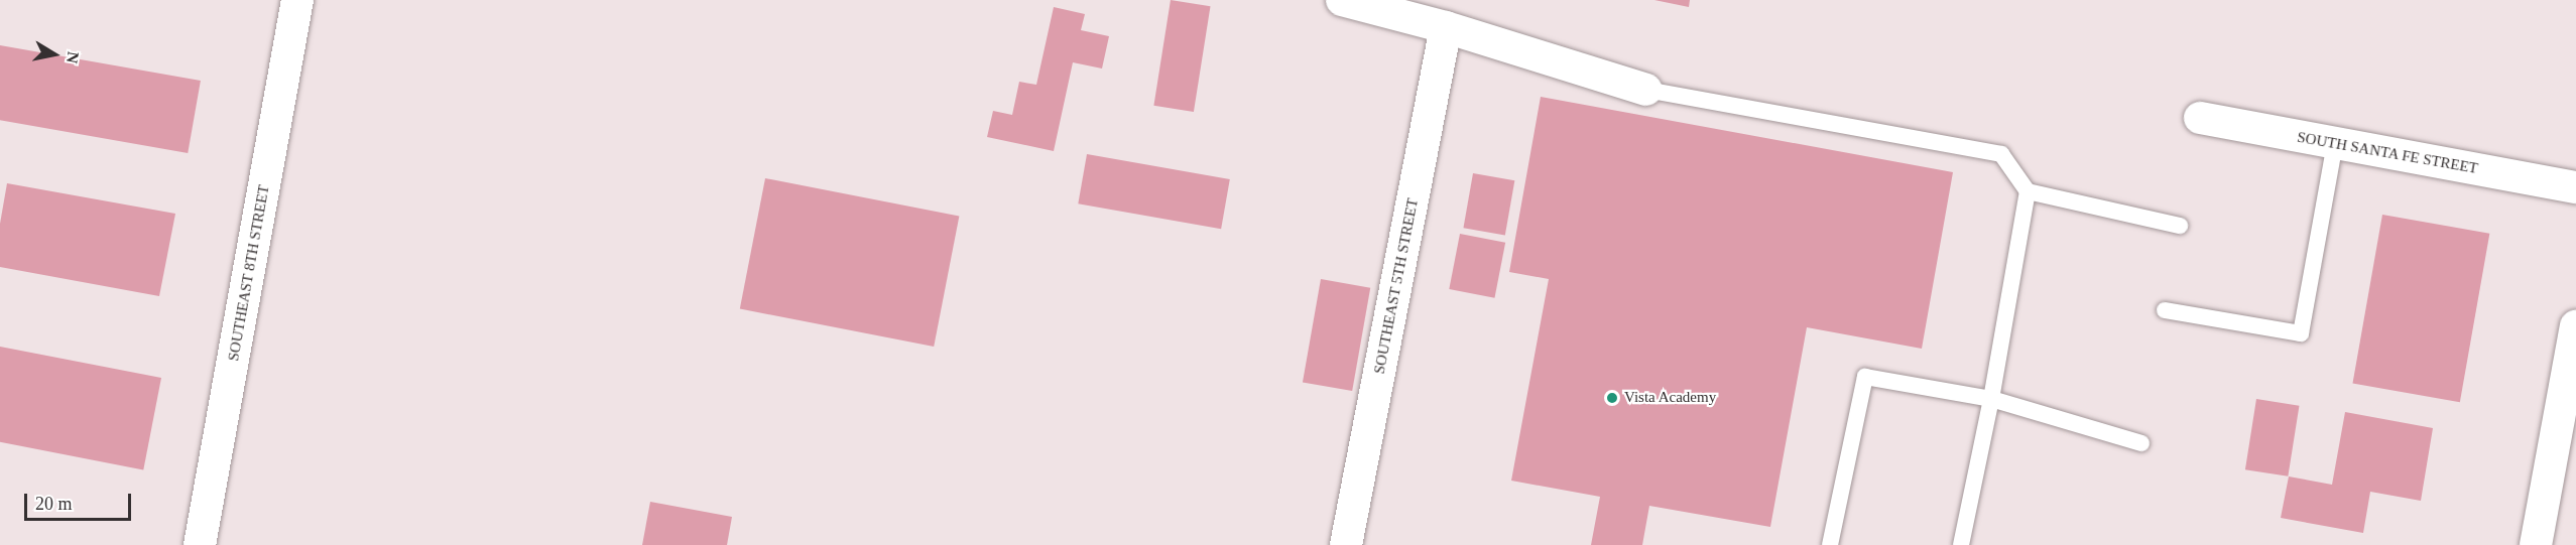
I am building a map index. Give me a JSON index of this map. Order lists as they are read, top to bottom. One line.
{"streets":{"street":["SOUTH SANTA FE STREET","SOUTHEAST 8TH STREET","SOUTHEAST 5TH STREET"]},"places":["Vista Academy"],"scale_bar":"20 m","north":"right"}
